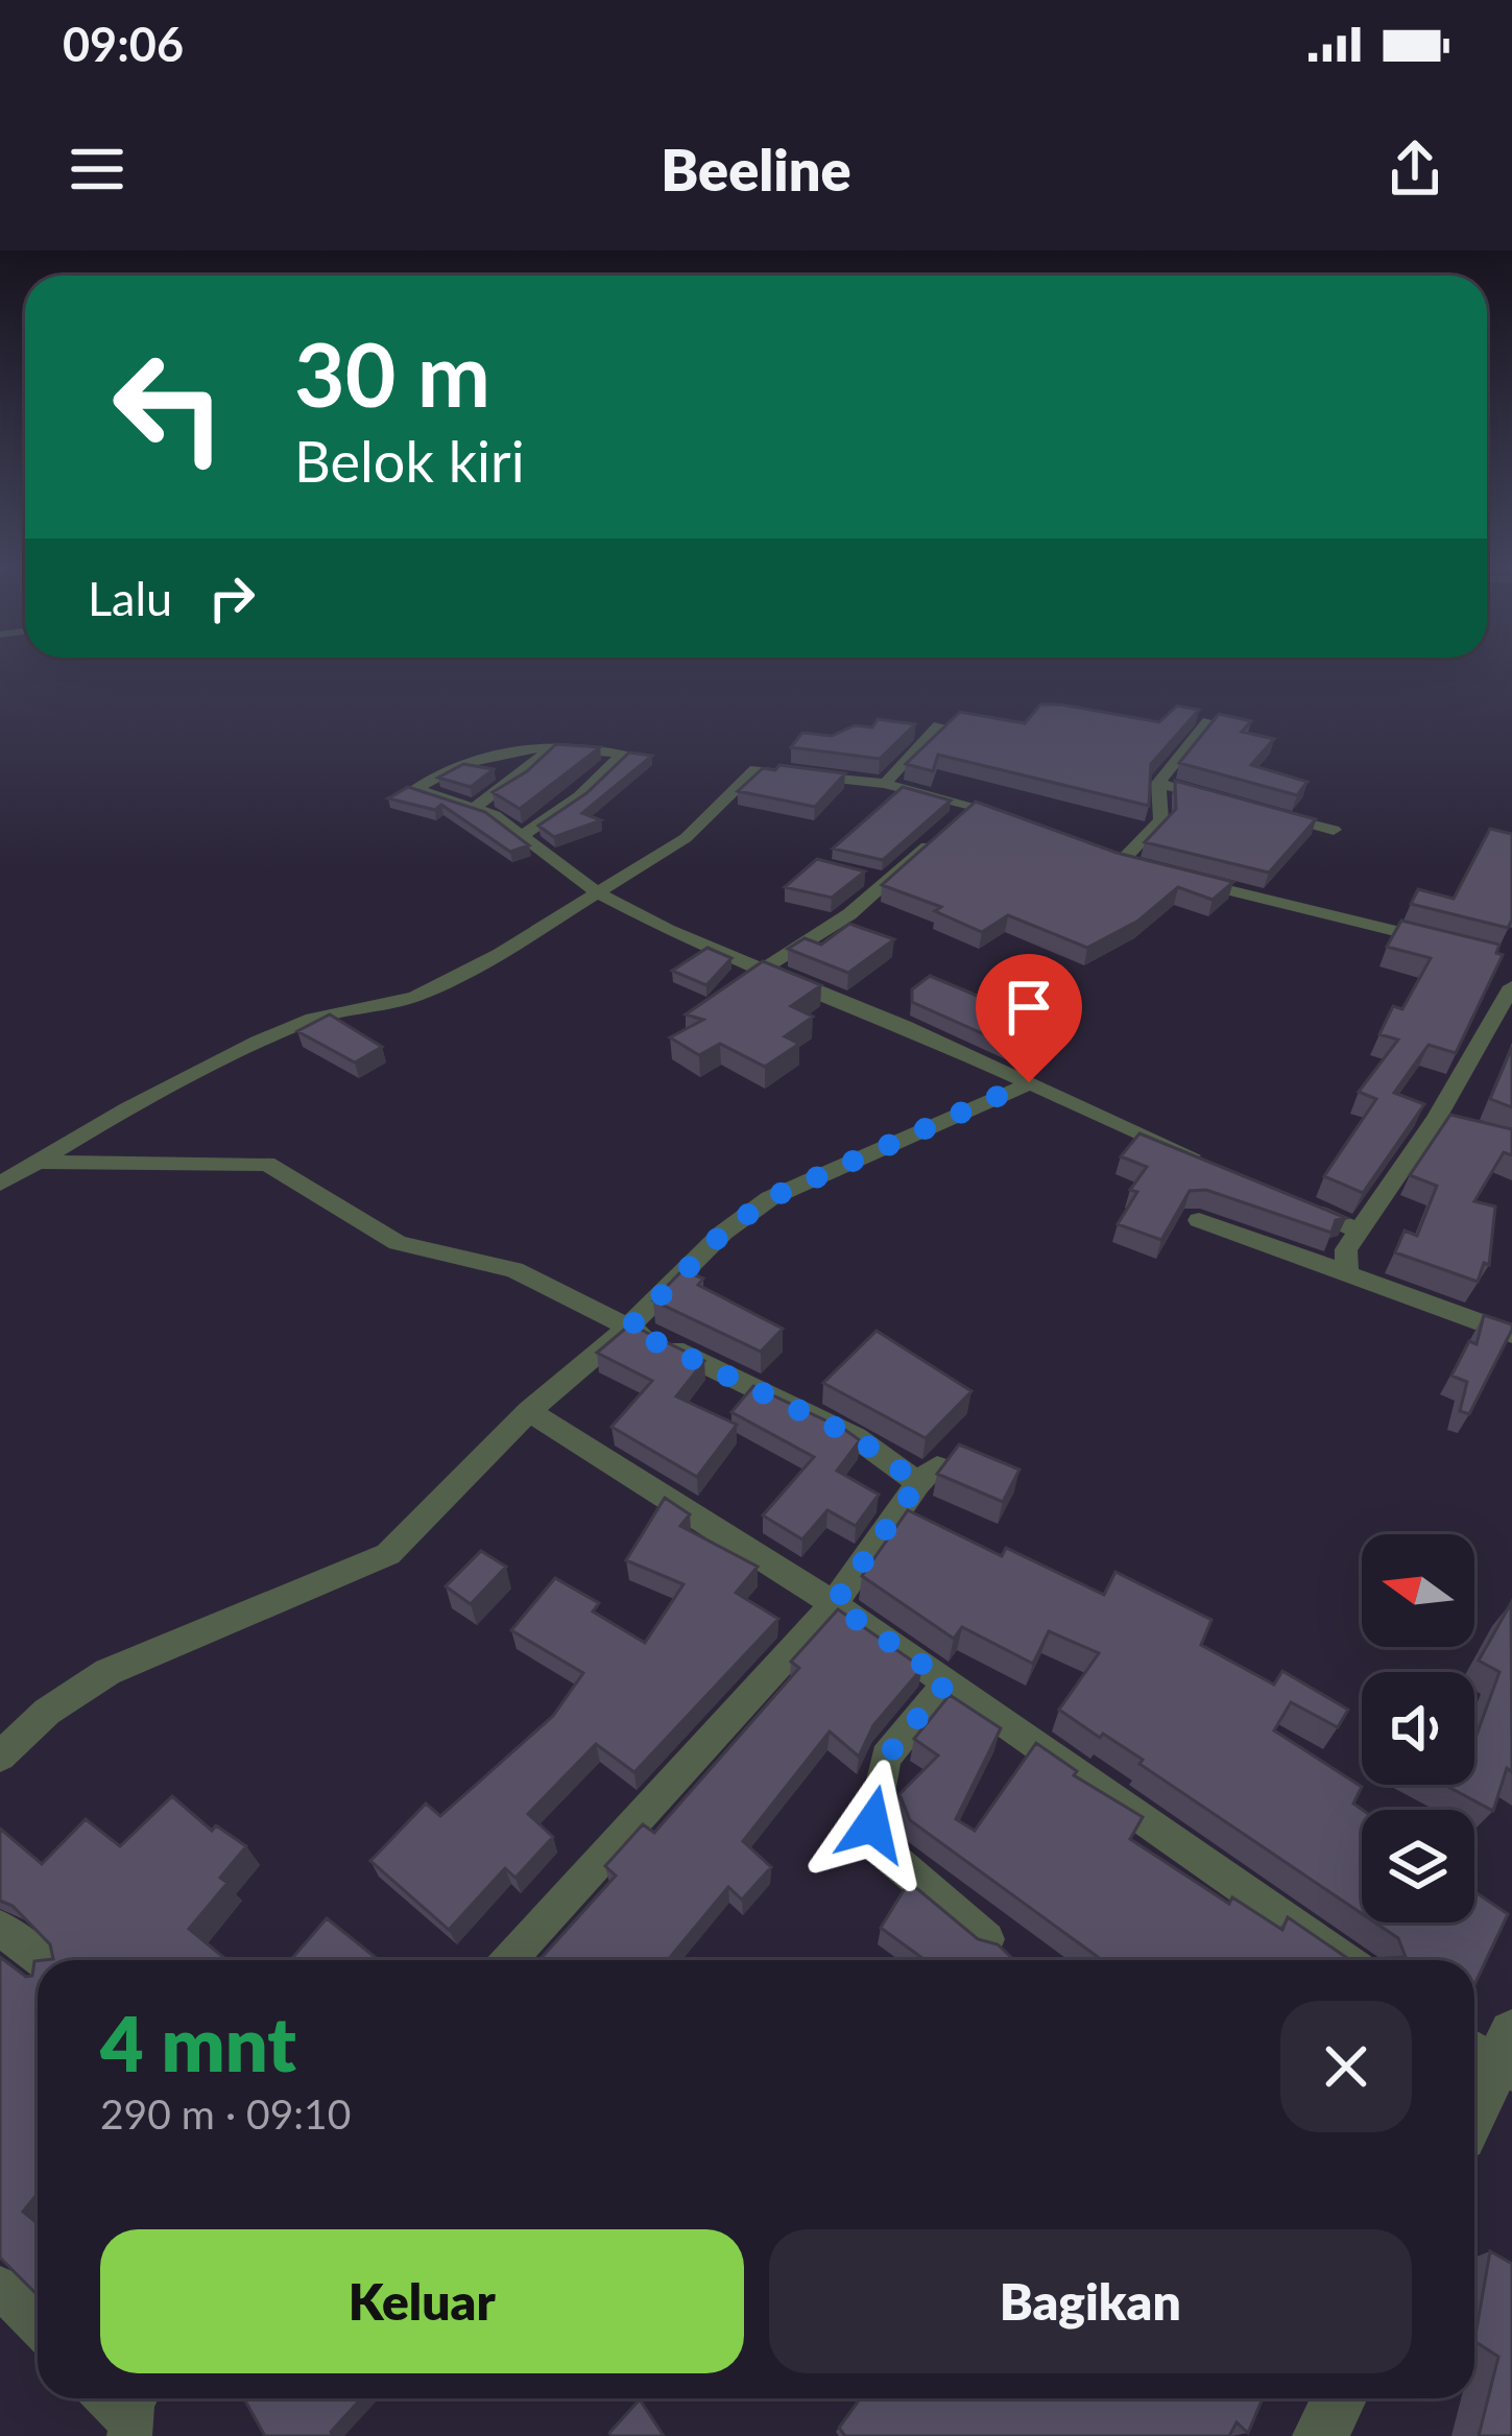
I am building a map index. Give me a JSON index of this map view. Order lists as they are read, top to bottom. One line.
{"north":"left","page":{"status":"09:06","header":"Beeline","turn":["30 m","Belok kiri"],"then":"Lalu","heading":["4 mnt","290 m · 09:10"],"buttons":["Keluar","Bagikan"]}}
